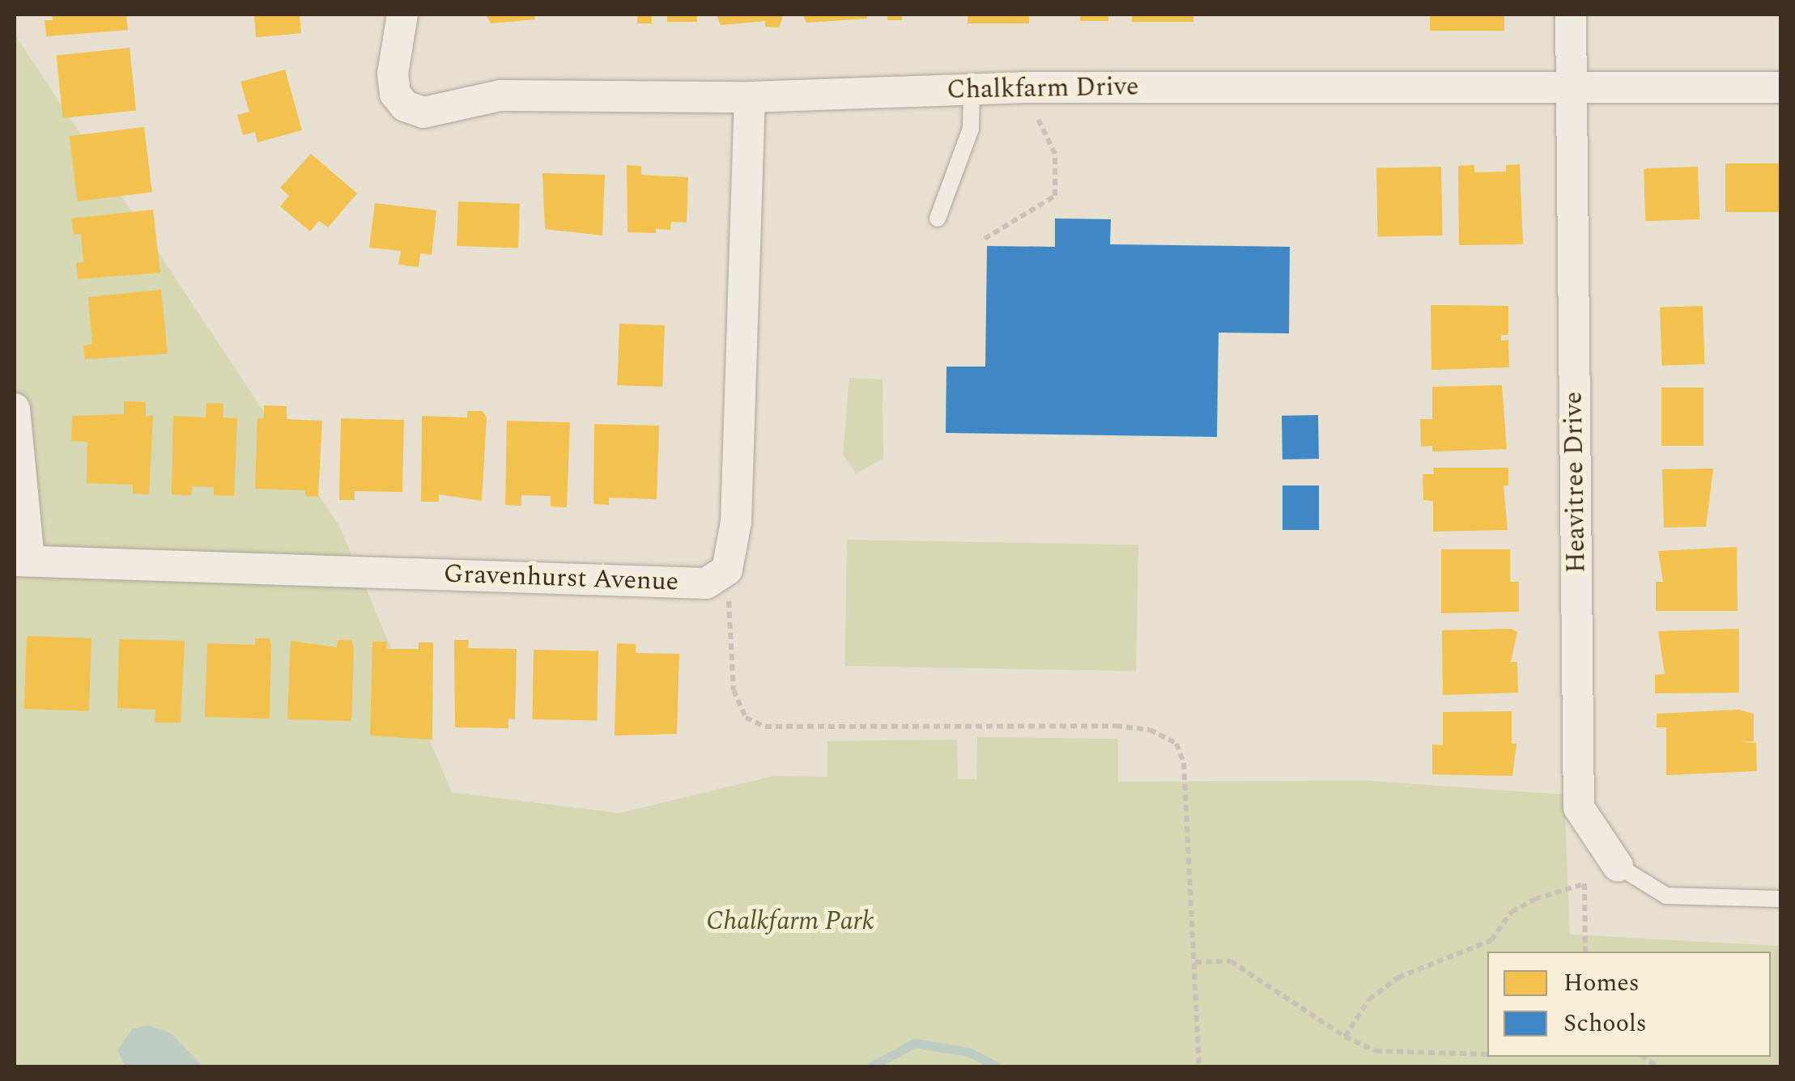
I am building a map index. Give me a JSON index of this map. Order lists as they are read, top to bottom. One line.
{"streets":{"street":["Chalkfarm Drive","Heavitree Drive","Gravenhurst Avenue"]},"crossings":[["Chalkfarm Drive","Heavitree Drive"]],"parks":["Chalkfarm Park"],"legend":["Homes","Schools"]}
